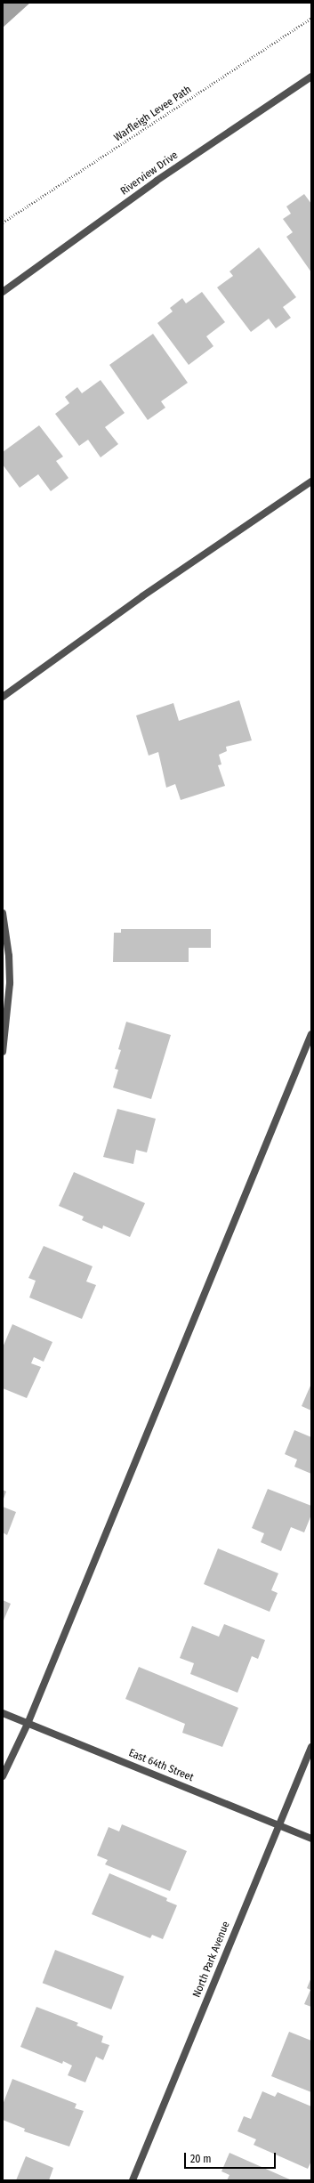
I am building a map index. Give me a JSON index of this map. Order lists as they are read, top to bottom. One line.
{"streets":{"street":["Riverview Drive","East 64th Street","North Park Avenue"],"path":["Warfleigh Levee Path"]},"crossings":[["East 64th Street","North Park Avenue"]],"scale_bar":"20 m"}
